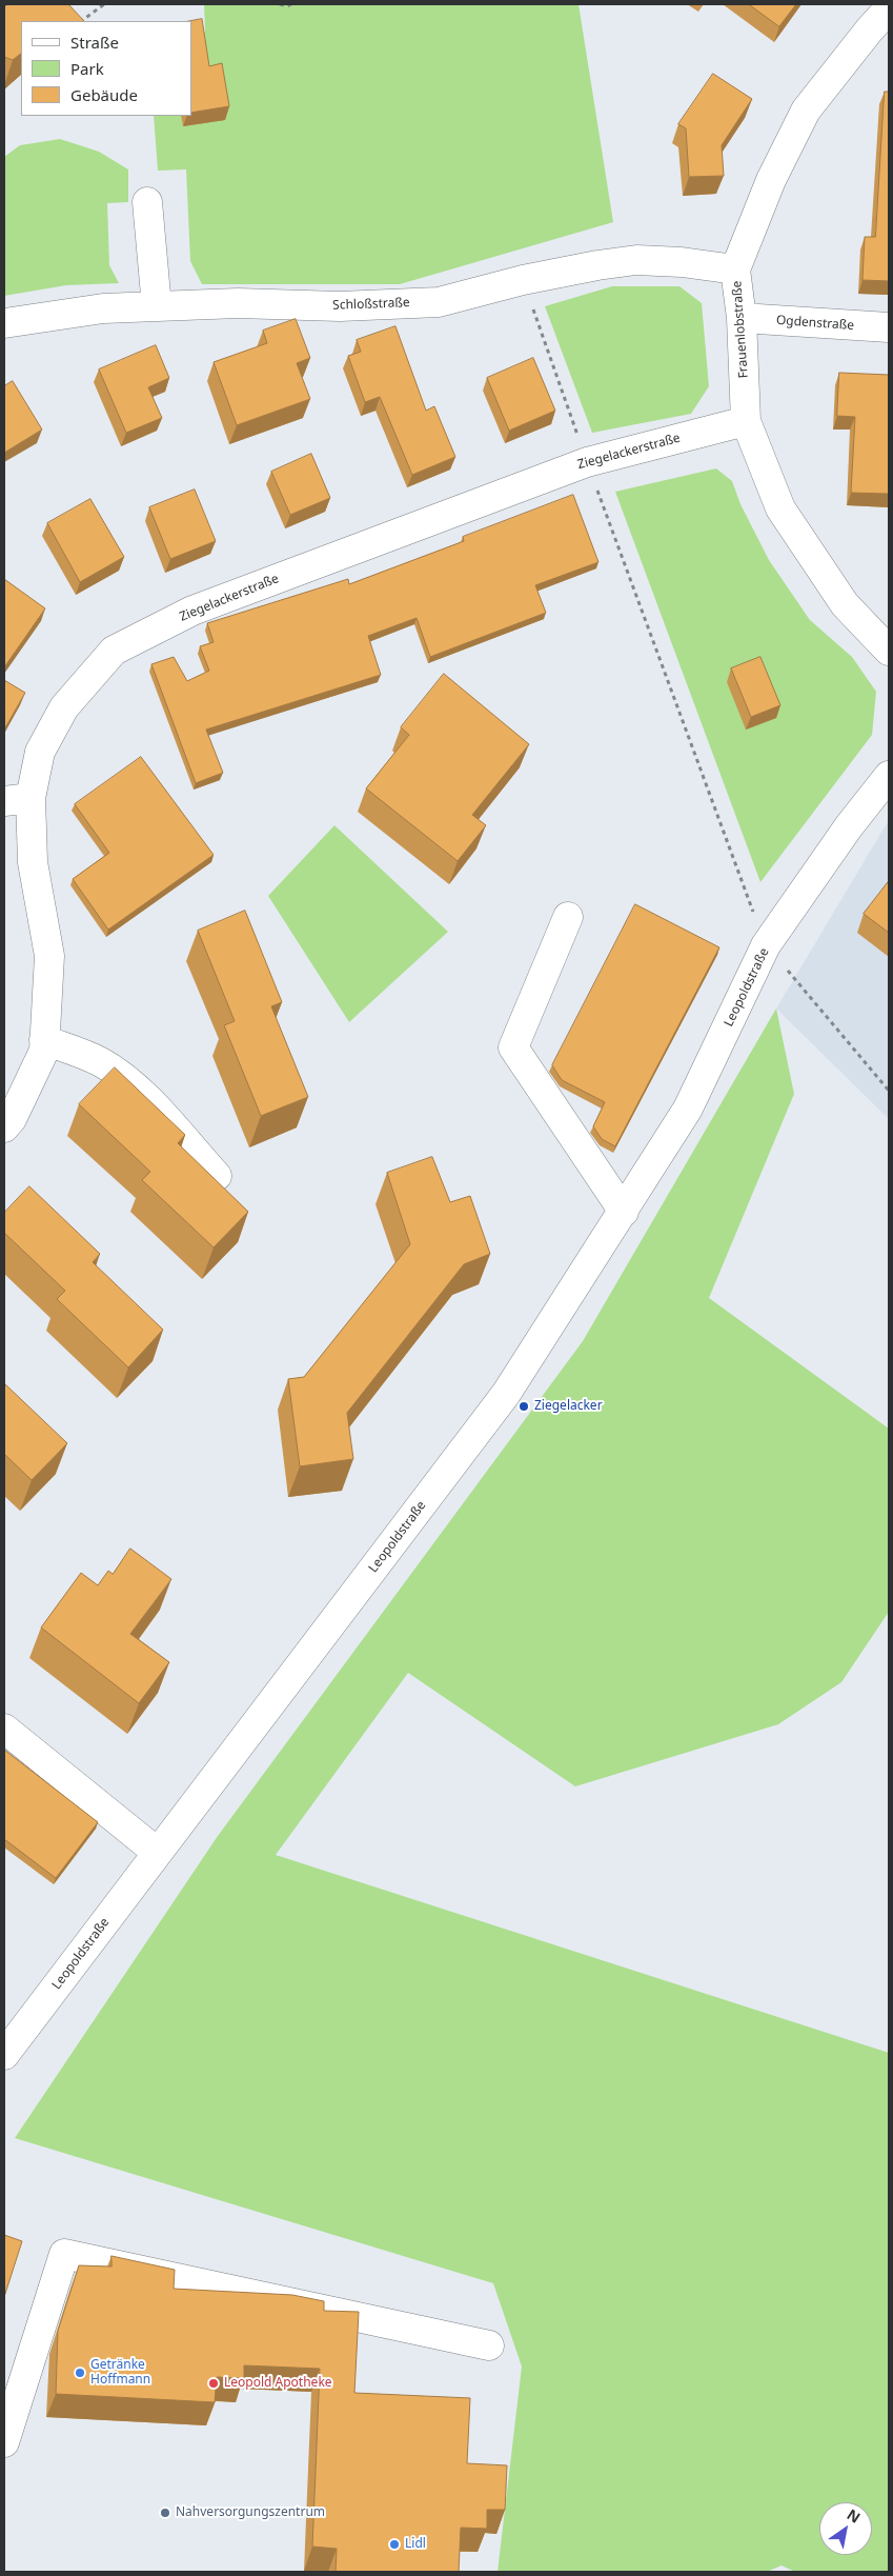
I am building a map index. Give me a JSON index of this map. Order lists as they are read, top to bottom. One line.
{"streets":{"street":["Schloßstraße","Ogdenstraße","Frauenlobstraße","Ziegelackerstraße","Leopoldstraße"]},"crossings":[["Schloßstraße","Frauenlobstraße"],["Ogdenstraße","Frauenlobstraße"],["Frauenlobstraße","Ziegelackerstraße"]],"places":["Ziegelacker","Getränke Hoffmann","Leopold Apotheke","Nahversorgungszentrum","Lidl"],"legend":["Straße","Park","Gebäude"],"north":"top right"}
